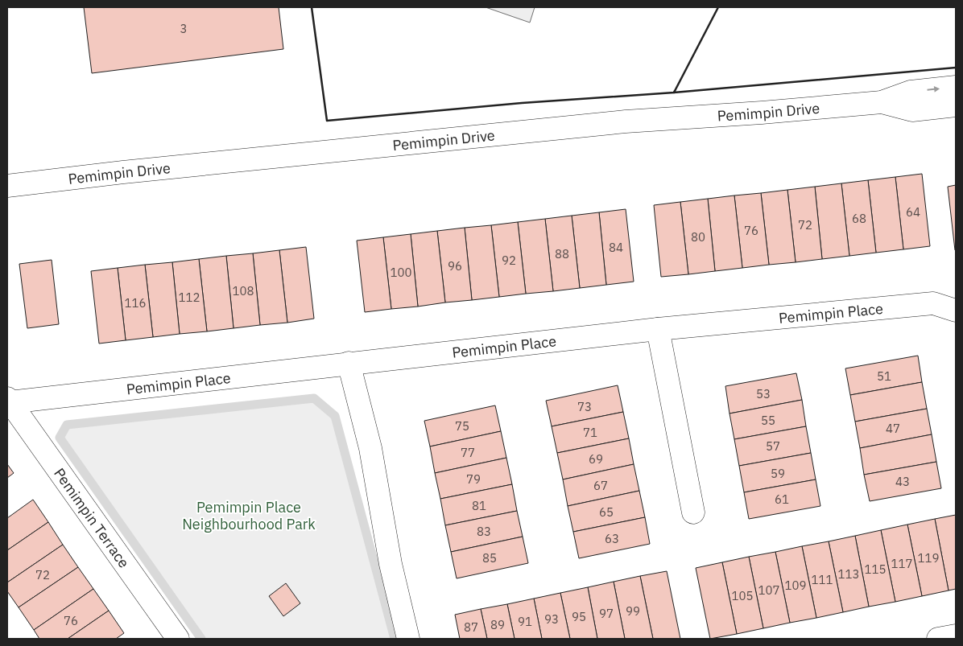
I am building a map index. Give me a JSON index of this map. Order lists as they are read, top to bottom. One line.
{"streets":{"street":["Pemimpin Drive","Pemimpin Place","Pemimpin Terrace"]},"crossings":[["Pemimpin Place","Pemimpin Terrace"]],"parks":["Pemimpin Place Neighbourhood Park"],"house_numbers":["3","64","68","72","76","80","84","88","92","96","100","108","112","116","51","53","73","55","75","47","71","57","77","69","59","79","43","67","61","81","65","83","63","85","119","117","115","113","72","111","109","107","105","99","97","95","93","76","91","89","87"]}
